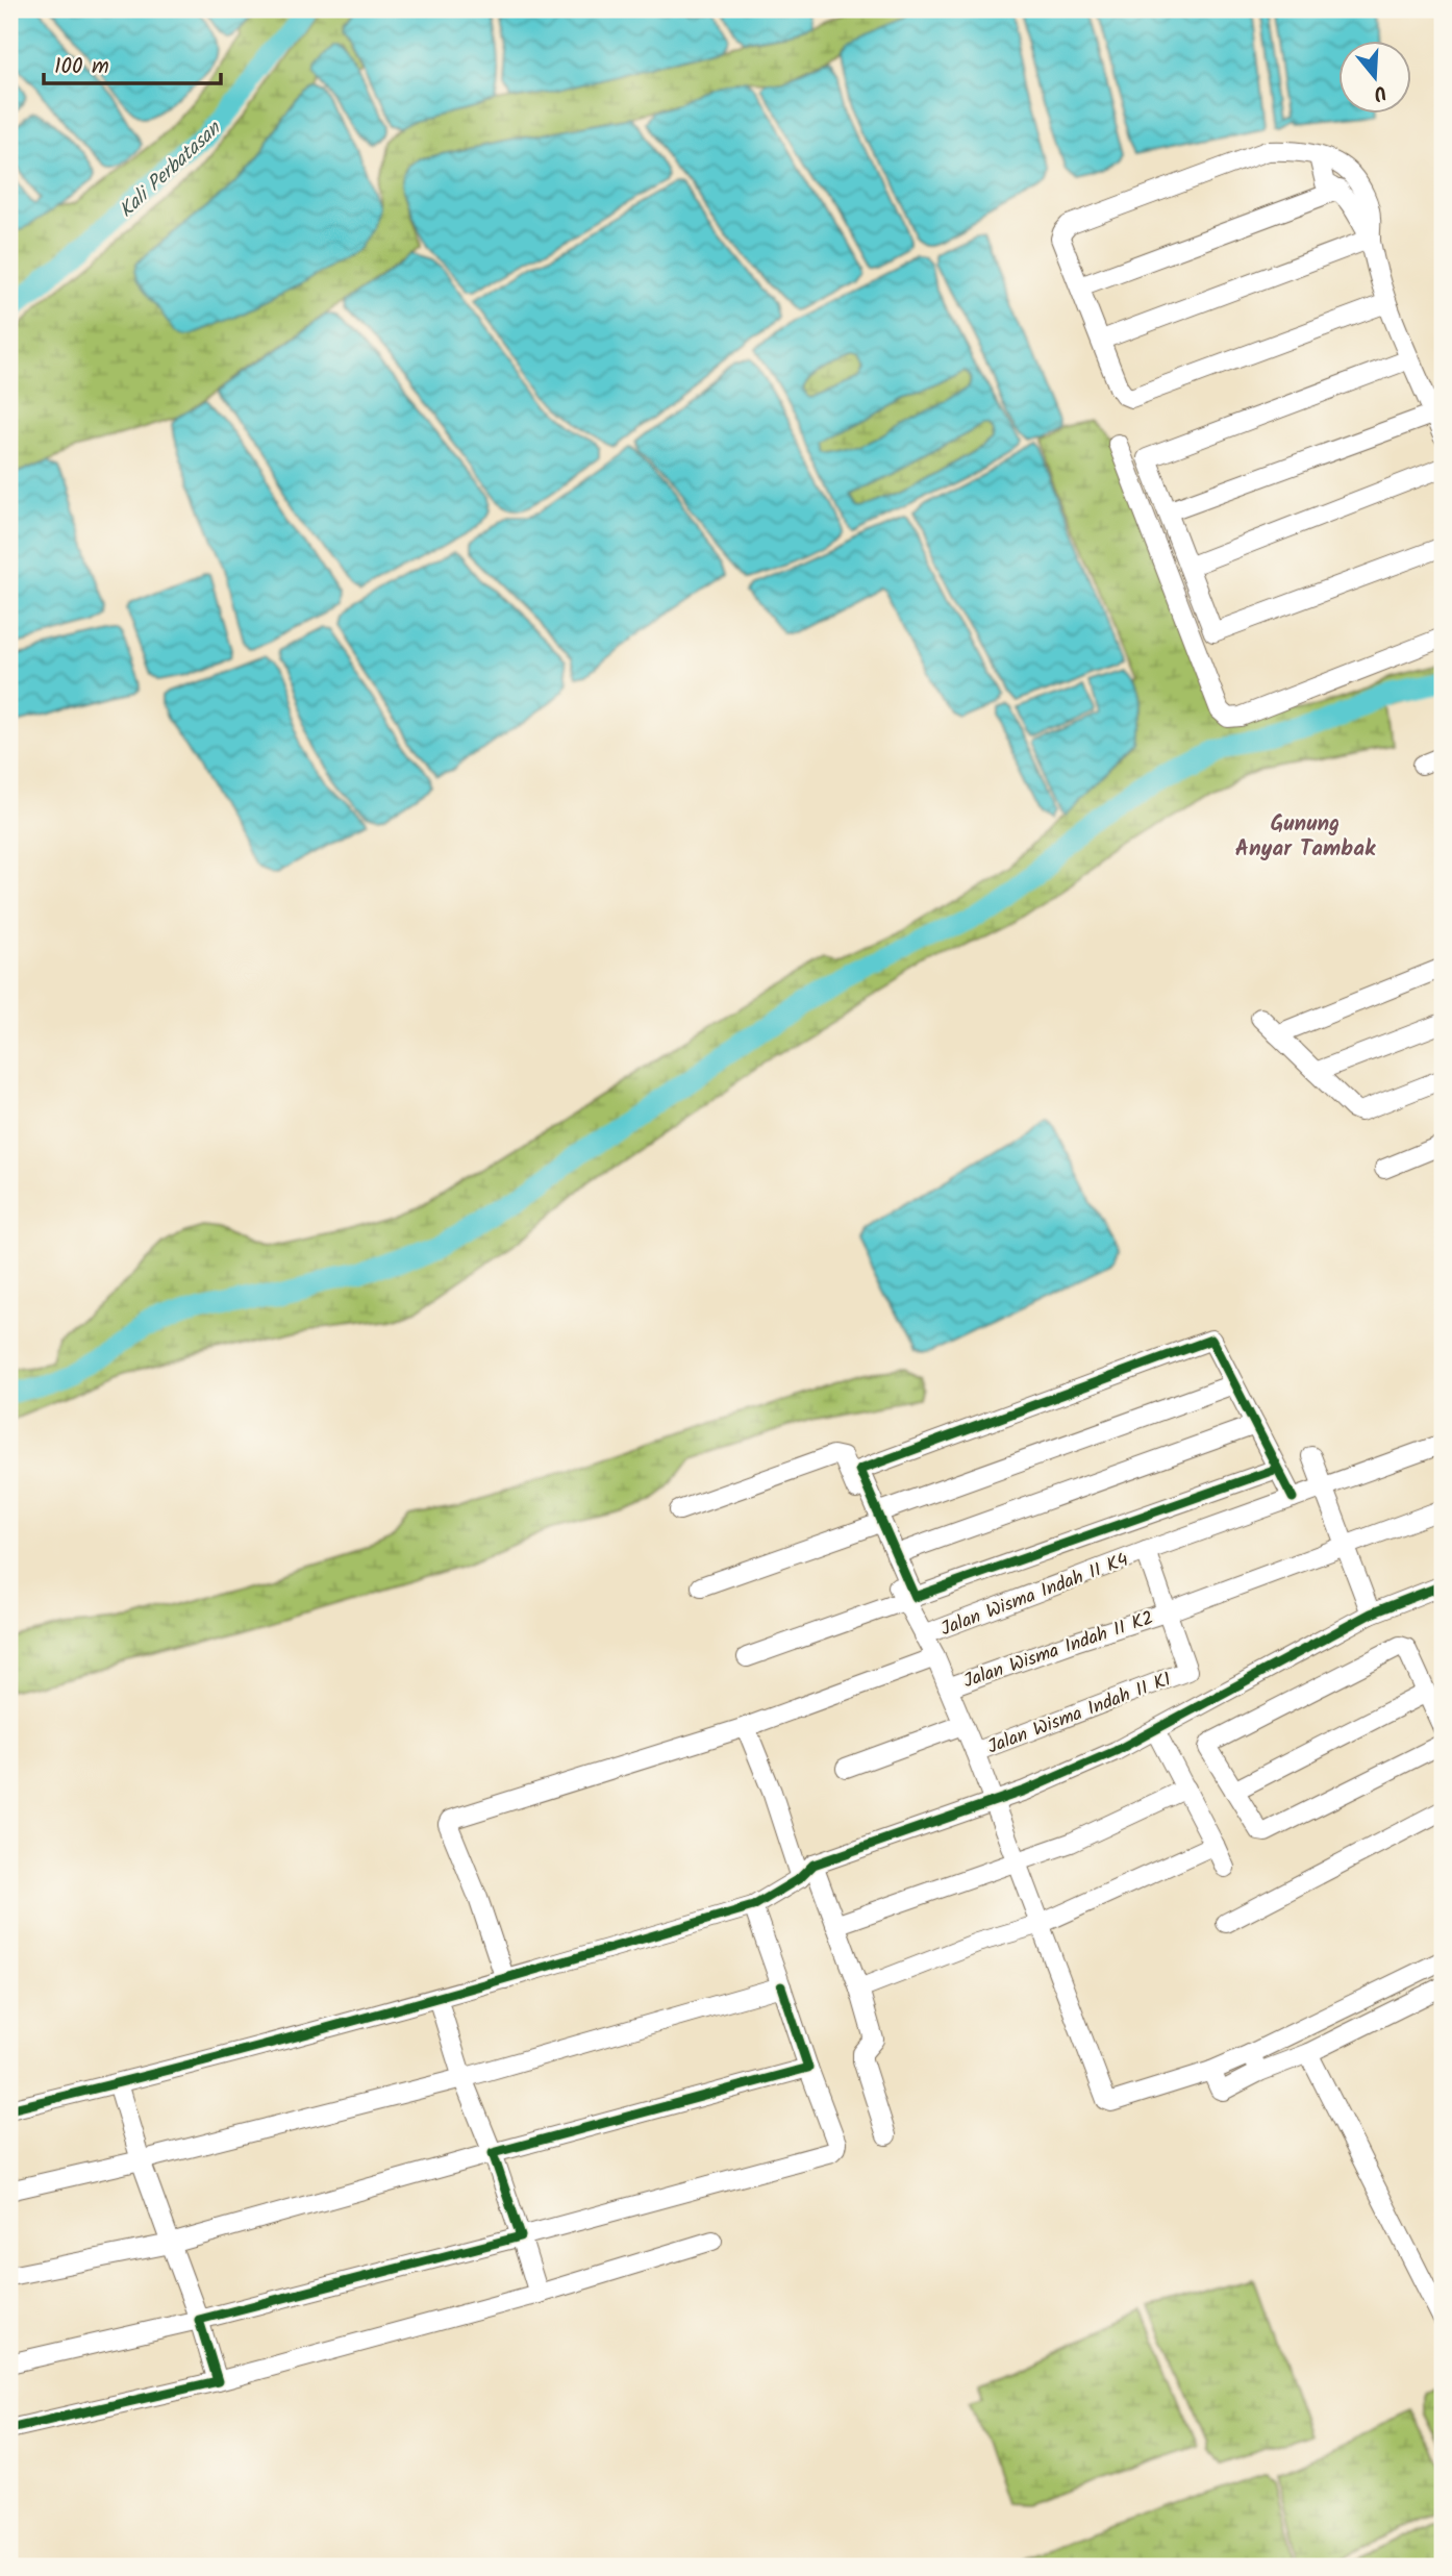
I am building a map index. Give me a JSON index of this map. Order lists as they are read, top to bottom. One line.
{"streets":{"street":["Jalan Wisma Indah II K4","Jalan Wisma Indah II K2","Jalan Wisma Indah II K1"]},"crossings":[["Jalan Wisma Indah II K4","Jalan Wisma Indah II K1"],["Jalan Wisma Indah II K2","Jalan Wisma Indah II K1"]],"districts":["Gunung Anyar Tambak"],"water":["Kali Perbatasan"],"scale_bar":"100 m","north":"bottom"}
